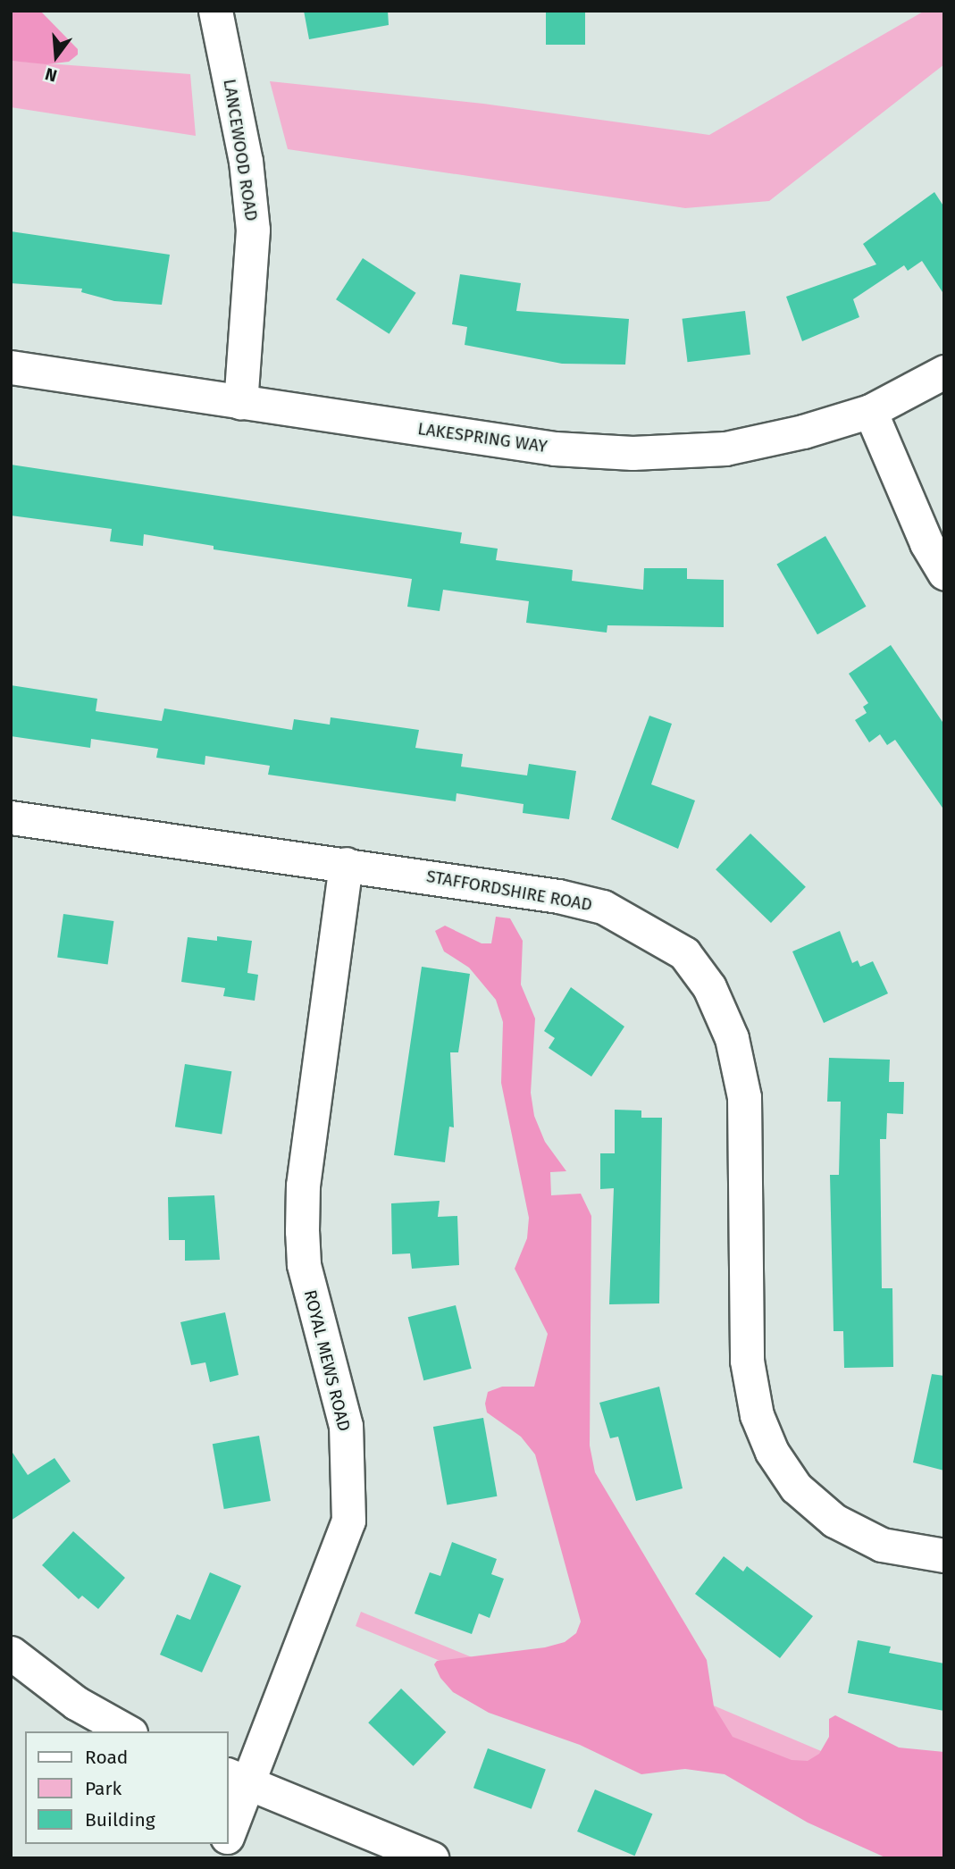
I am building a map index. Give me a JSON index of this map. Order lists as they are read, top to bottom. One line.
{"streets":{"street":["LANCEWOOD ROAD","LAKESPRING WAY","STAFFORDSHIRE ROAD","ROYAL MEWS ROAD"]},"crossings":[["LANCEWOOD ROAD","LAKESPRING WAY"],["STAFFORDSHIRE ROAD","ROYAL MEWS ROAD"]],"legend":["Road","Park","Building"],"north":"bottom"}
